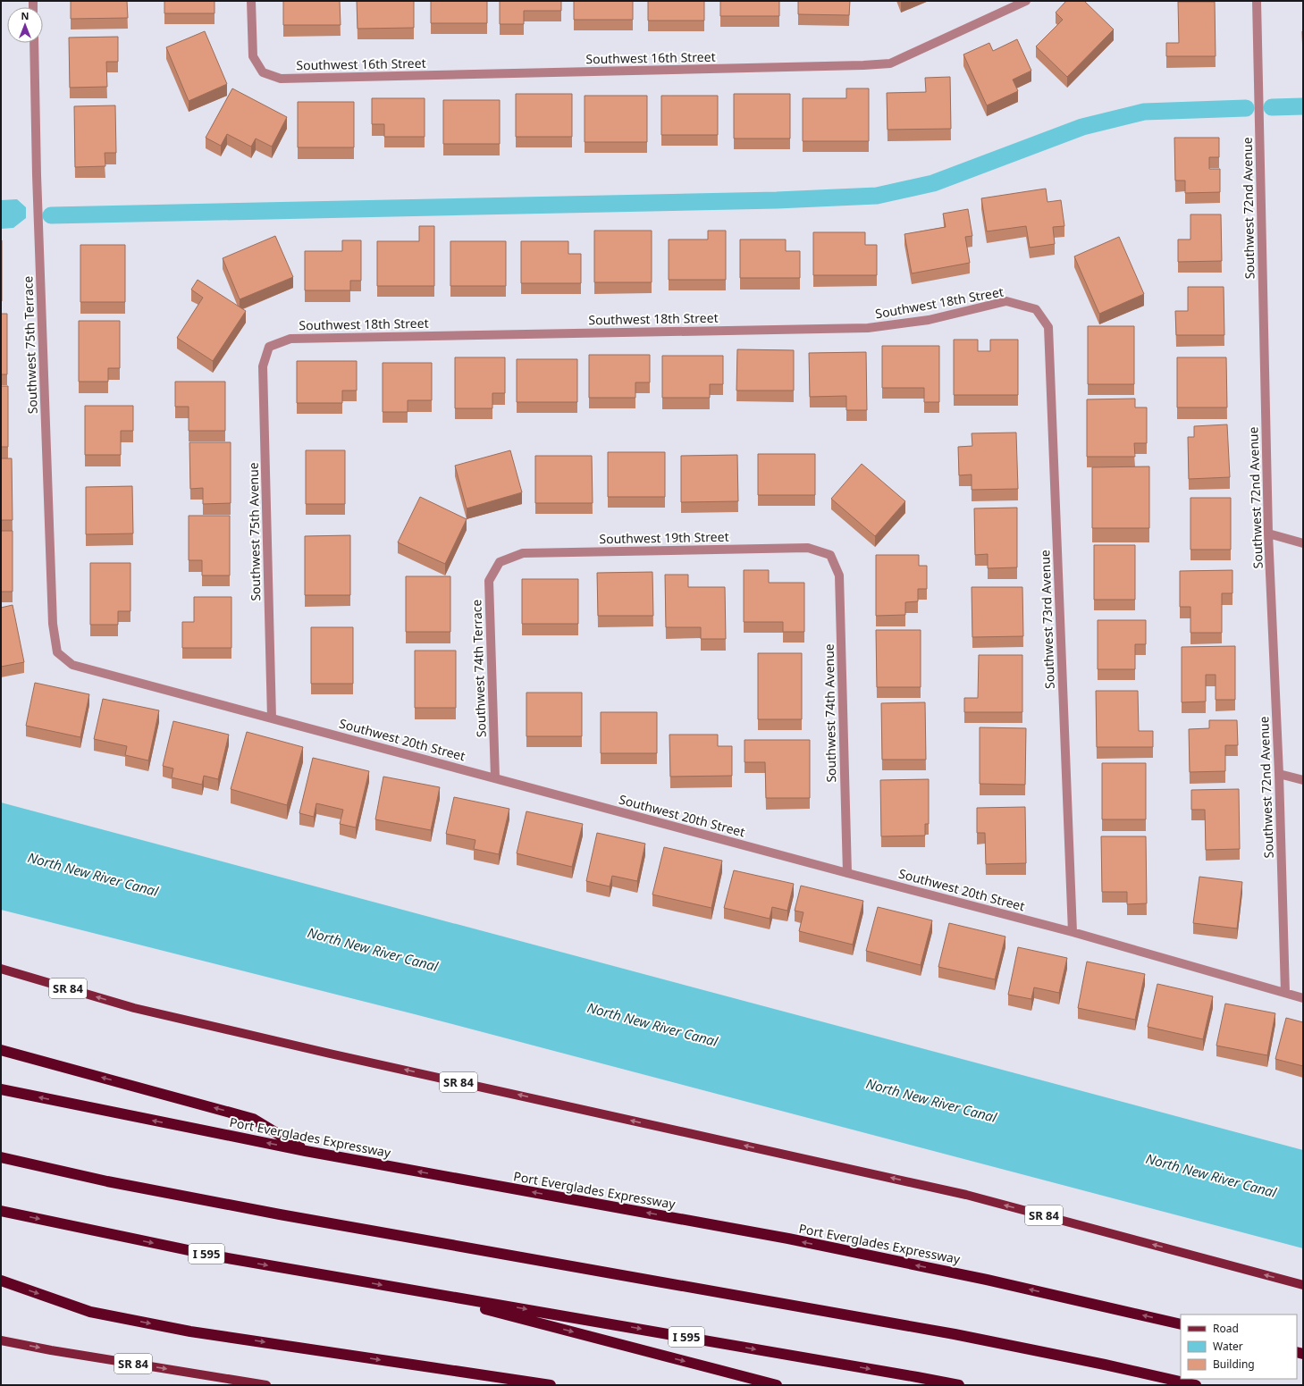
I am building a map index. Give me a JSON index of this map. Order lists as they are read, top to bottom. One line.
{"streets":{"highway":["Port Everglades Expressway","I 595"],"main road":["SR 84"],"street":["Southwest 16th Street","Southwest 72nd Avenue","Southwest 18th Street","Southwest 75th Terrace","Southwest 75th Avenue","Southwest 19th Street","Southwest 73rd Avenue","Southwest 74th Terrace","Southwest 74th Avenue","Southwest 20th Street"]},"crossings":[["Southwest 72nd Avenue","Southwest 20th Street"],["Southwest 18th Street","Southwest 75th Avenue"],["Southwest 18th Street","Southwest 73rd Avenue"],["Southwest 75th Terrace","Southwest 20th Street"],["Southwest 75th Avenue","Southwest 20th Street"],["Southwest 19th Street","Southwest 74th Terrace"],["Southwest 19th Street","Southwest 74th Avenue"],["Southwest 73rd Avenue","Southwest 20th Street"],["Southwest 74th Terrace","Southwest 20th Street"],["Southwest 74th Avenue","Southwest 20th Street"]],"water":["North New River Canal"],"legend":["Road","Water","Building"],"north":"top"}
